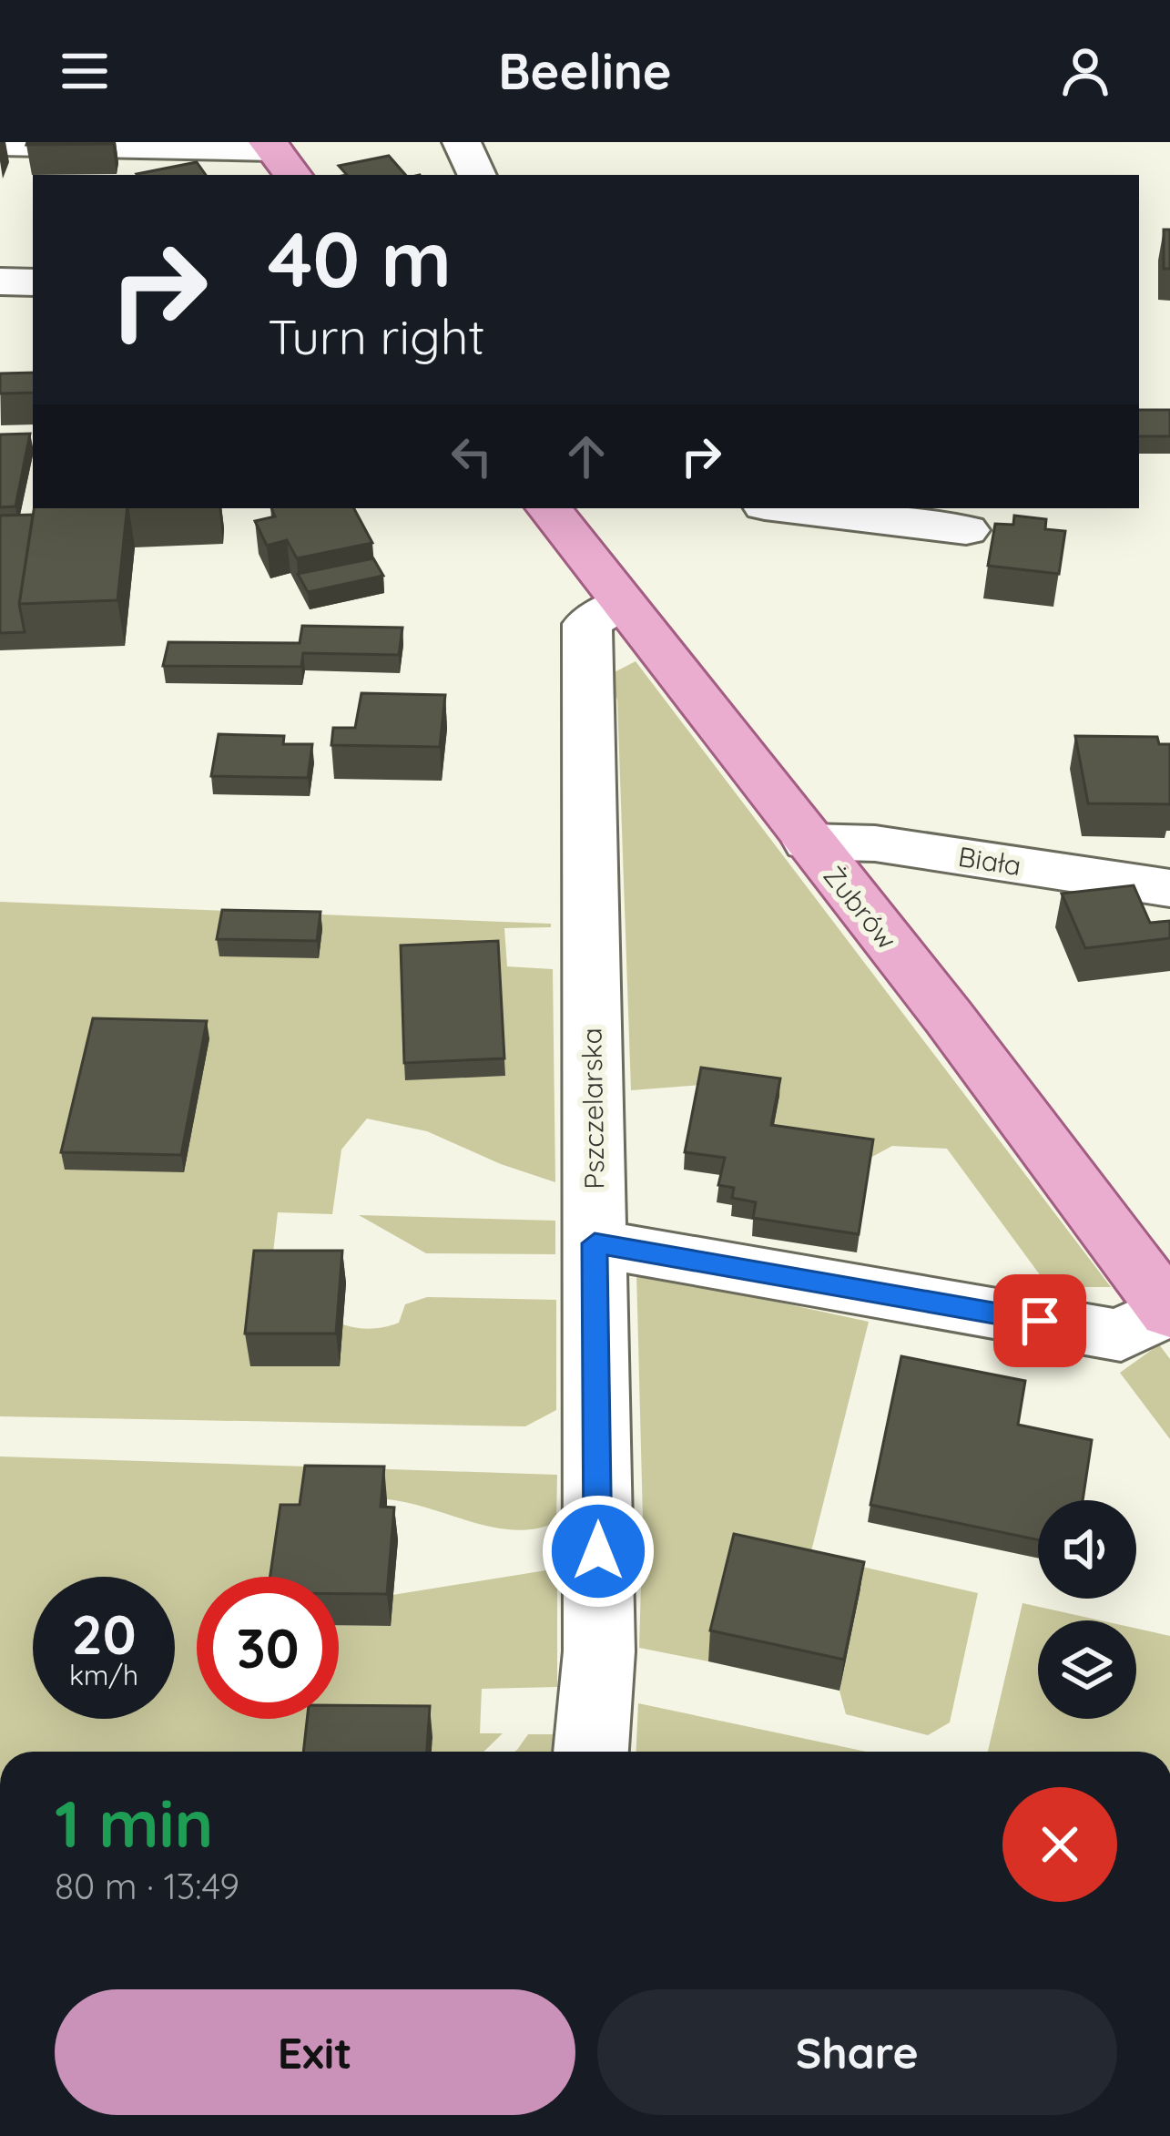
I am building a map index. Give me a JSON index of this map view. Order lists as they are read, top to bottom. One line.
{"streets":{"main road":["Żubrów"],"street":["Biała","Pszczelarska"]},"crossings":[["Biała","Żubrów"],["Żubrów","Pszczelarska"]],"page":{"header":"Beeline","turn":["40 m","Turn right"],"speed":"20 km/h","limit":"30","heading":["1 min","80 m · 13:49"],"buttons":["Exit","Share"]}}
